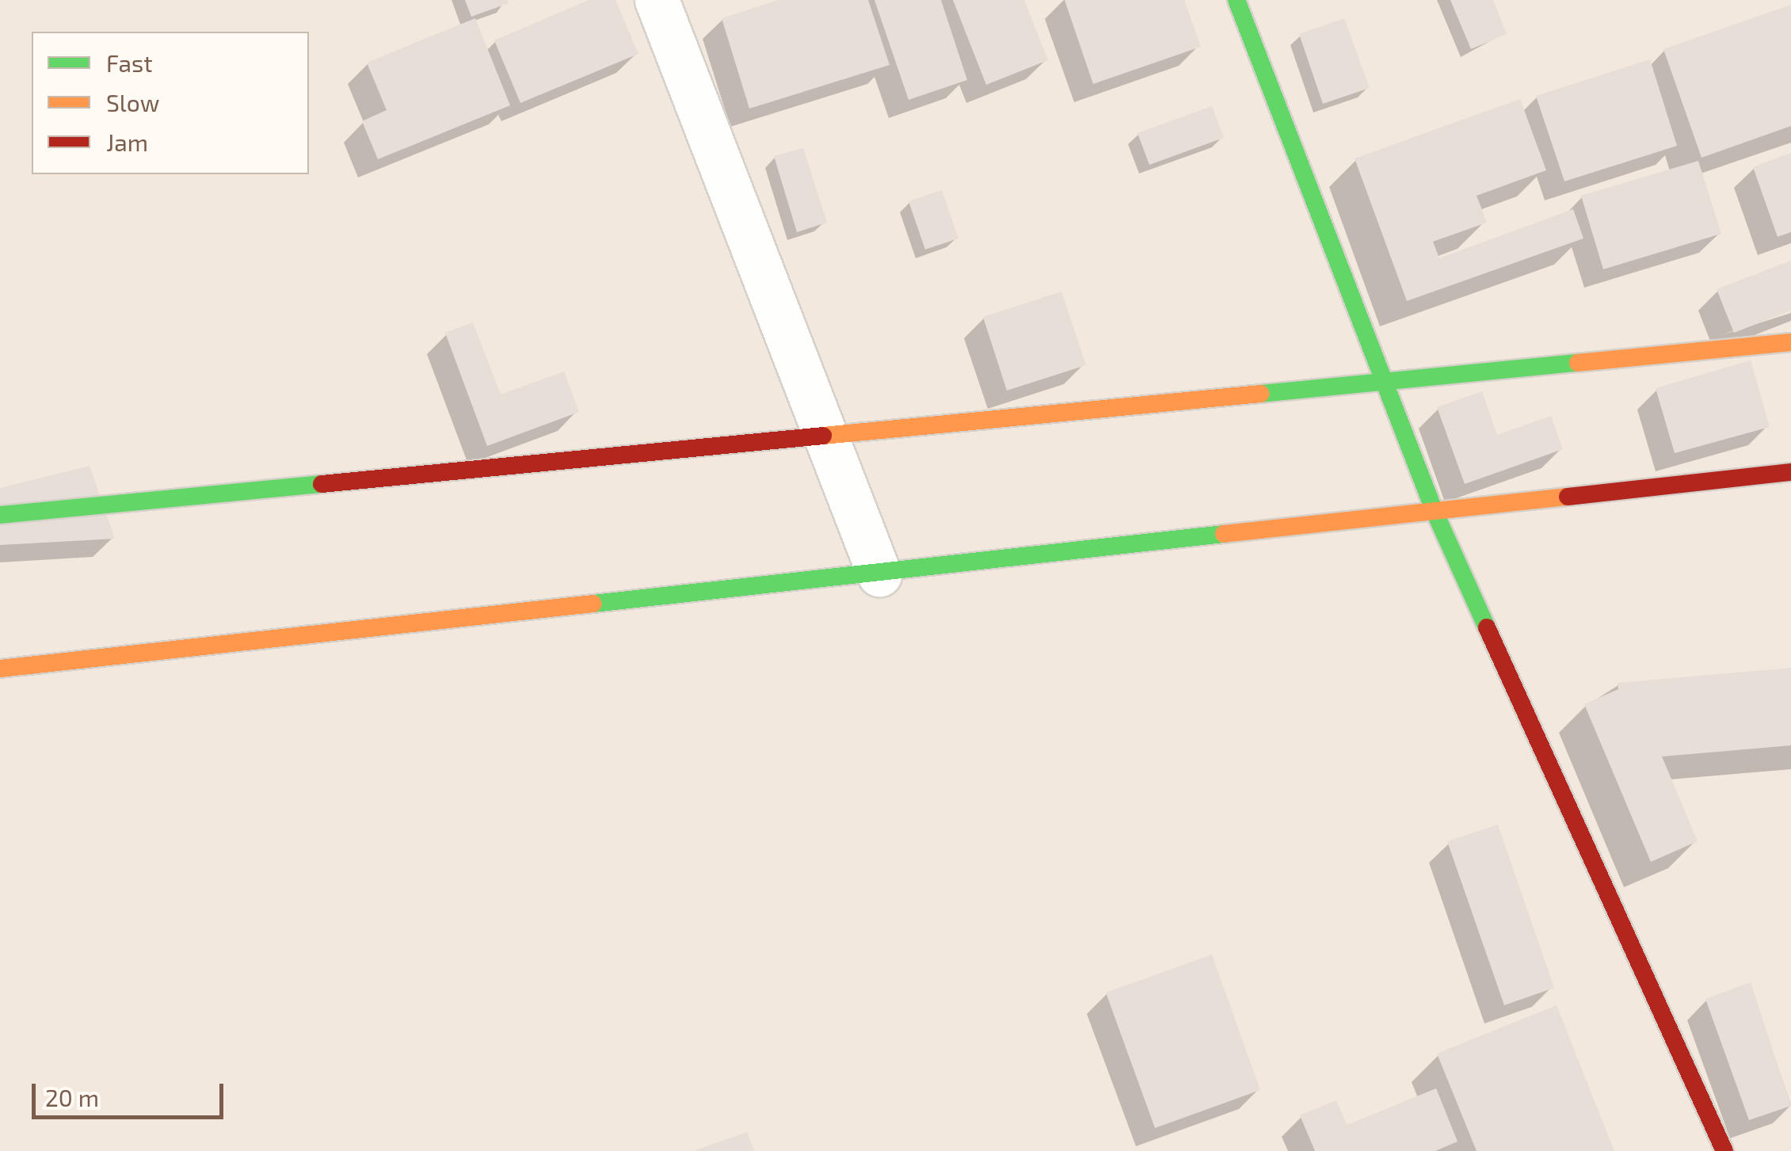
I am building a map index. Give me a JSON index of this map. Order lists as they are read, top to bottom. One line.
{"legend":["Fast","Slow","Jam"],"scale_bar":"20 m"}
